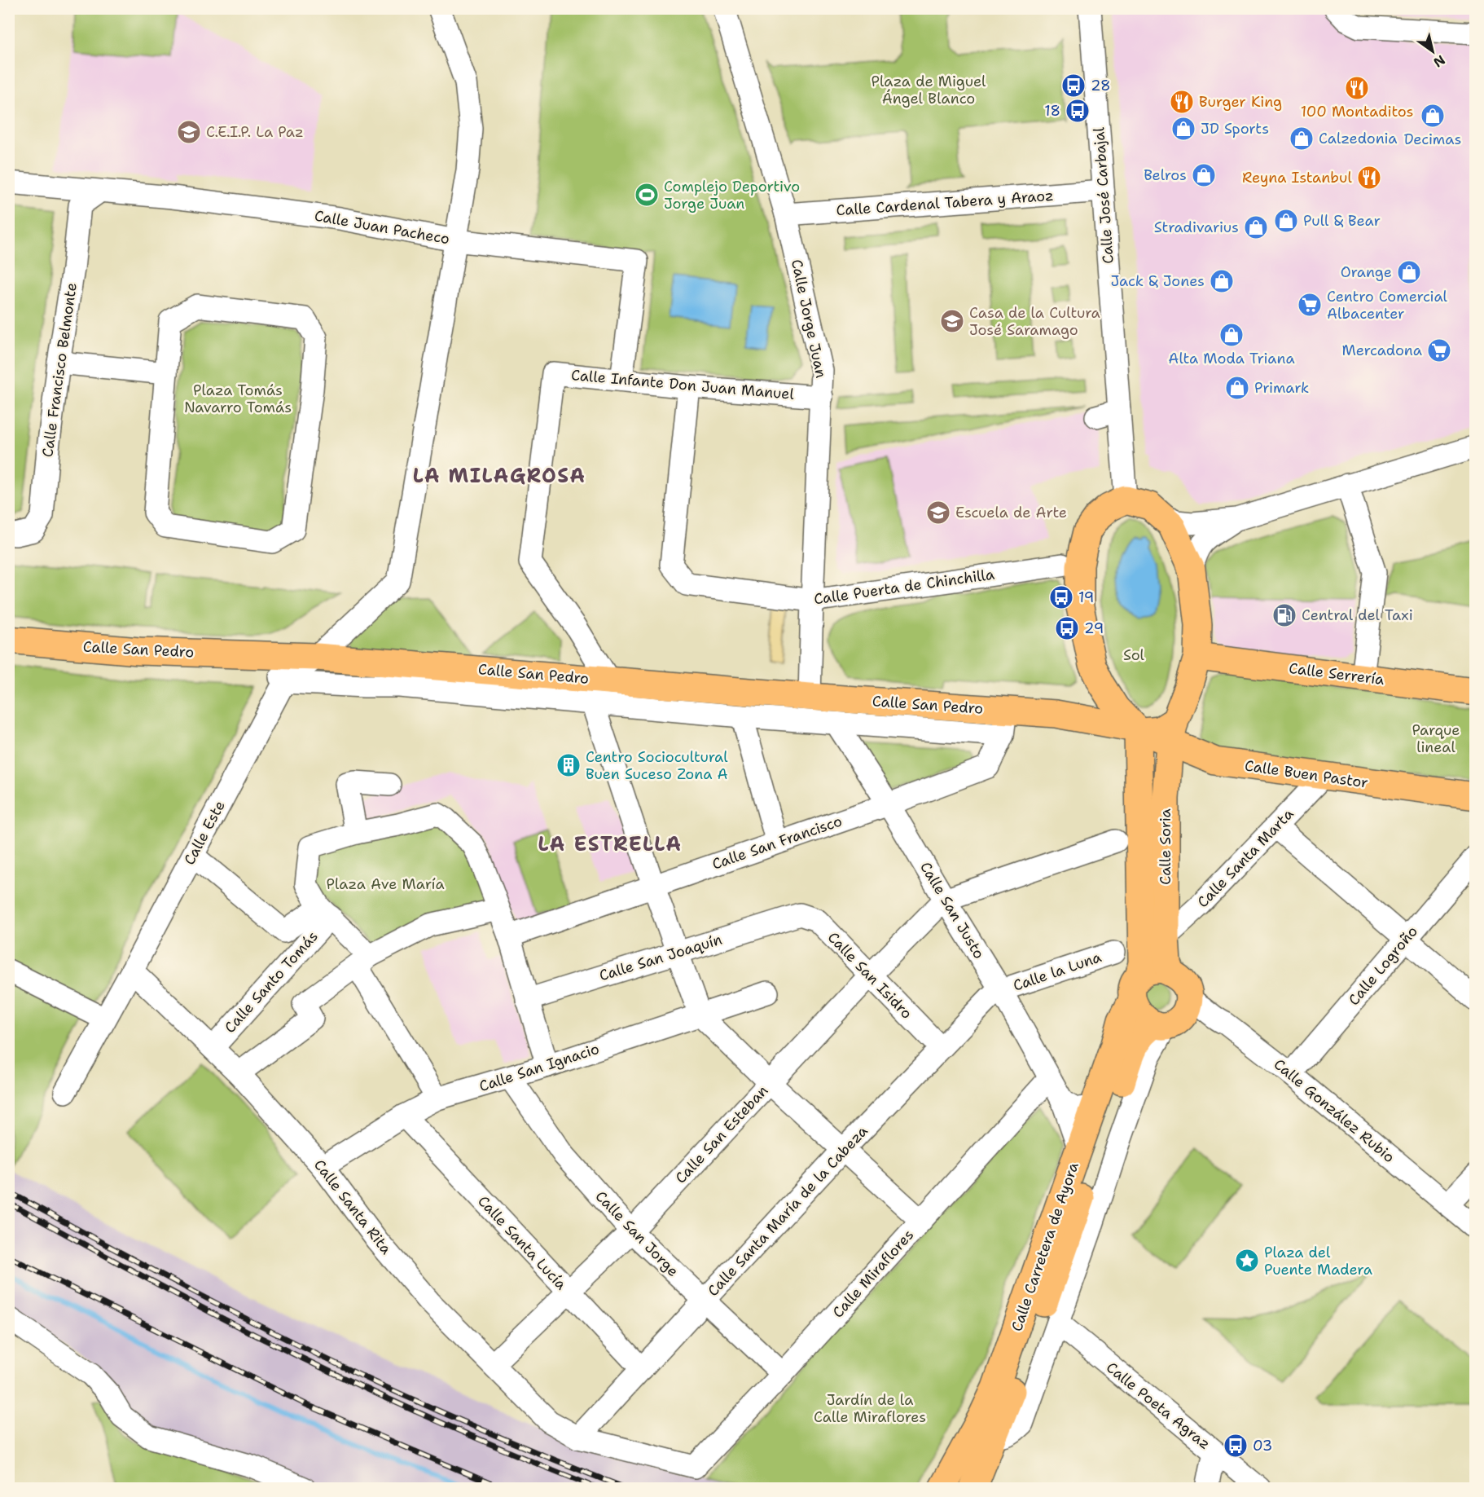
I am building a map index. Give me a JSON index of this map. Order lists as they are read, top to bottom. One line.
{"streets":{"main road":["Calle San Pedro","Calle Serrería","Calle Buen Pastor","Calle Soria","Calle Carretera de Ayora"],"street":["Calle José Carbajal","Calle Cardenal Tabera y Araoz","Calle Juan Pacheco","Calle Jorge Juan","Calle Francisco Belmonte","Calle Infante Don Juan Manuel","Calle Puerta de Chinchilla","Calle Este","Calle San Francisco","Calle Santa Marta","Calle San Justo","Calle San Joaquín","Calle Logroño","Calle la Luna","Calle San Isidro","Calle Santo Tomás","Calle San Ignacio","Calle González Rubio","Calle San Esteban","Calle Santa Rita","Calle Santa María de la Cabeza","Calle San Jorge","Calle Santa Lucía","Calle Miraflores","Calle Poeta Agraz"]},"crossings":[["Calle José Carbajal","Calle Cardenal Tabera y Araoz"],["Calle Cardenal Tabera y Araoz","Calle Jorge Juan"],["Calle Juan Pacheco","Calle Francisco Belmonte"],["Calle Juan Pacheco","Calle Infante Don Juan Manuel"],["Calle Juan Pacheco","Calle Este"],["Calle Jorge Juan","Calle Infante Don Juan Manuel"],["Calle Jorge Juan","Calle Puerta de Chinchilla"],["Calle Jorge Juan","Calle San Pedro"],["Calle Infante Don Juan Manuel","Calle Puerta de Chinchilla"],["Calle Infante Don Juan Manuel","Calle San Pedro"],["Calle San Pedro","Calle Buen Pastor"],["Calle San Pedro","Calle Este"],["Calle San Pedro","Calle San Francisco"],["Calle San Pedro","Calle Soria"],["Calle San Pedro","Calle San Justo"],["Calle Serrería","Calle Soria"],["Calle Buen Pastor","Calle Soria"],["Calle Buen Pastor","Calle Santa Marta"],["Calle Este","Calle Santa Rita"],["Calle San Francisco","Calle San Justo"],["Calle Soria","Calle Santa Marta"],["Calle Soria","Calle González Rubio"],["Calle Soria","Calle Carretera de Ayora"],["Calle San Justo","Calle la Luna"],["Calle San Justo","Calle San Esteban"],["Calle San Justo","Calle Santa María de la Cabeza"],["Calle San Justo","Calle Carretera de Ayora"],["Calle San Justo","Calle Miraflores"],["Calle San Joaquín","Calle San Isidro"],["Calle Logroño","Calle González Rubio"],["Calle la Luna","Calle Santa María de la Cabeza"],["Calle San Isidro","Calle San Esteban"],["Calle San Isidro","Calle Santa María de la Cabeza"],["Calle Santo Tomás","Calle Santa Rita"],["Calle San Ignacio","Calle Santa Rita"],["Calle San Ignacio","Calle San Jorge"],["Calle San Ignacio","Calle Santa Lucía"],["Calle González Rubio","Calle Carretera de Ayora"],["Calle San Esteban","Calle Santa Rita"],["Calle San Esteban","Calle San Jorge"],["Calle San Esteban","Calle Santa Lucía"],["Calle Santa Rita","Calle Santa María de la Cabeza"],["Calle Santa Rita","Calle Miraflores"],["Calle Santa María de la Cabeza","Calle San Jorge"],["Calle Santa María de la Cabeza","Calle Santa Lucía"],["Calle San Jorge","Calle Miraflores"]],"districts":["LA MILAGROSA","LA ESTRELLA"],"parks":["Plaza de Miguel Ángel Blanco","Plaza Tomás Navarro Tomás","Sol","Parque lineal","Plaza Ave María","Jardín de la Calle Miraflores"],"places":{"bus stop":["28","18","19","29","03"],"restaurant":["100 Montaditos","Burger King","Reyna Istanbul"],"shop":["Decimas","JD Sports","Calzedonia","Belros","Pull & Bear","Stradivarius","Orange","Jack & Jones","Alta Moda Triana","Primark"],"school or university":["C.E.I.P. La Paz","Casa de la Cultura José Saramago","Escuela de Arte"],"sports":["Complejo Deportivo Jorge Juan"],"supermarket":["Centro Comercial Albacenter","Mercadona"],"fuel station":["Central del Taxi"],"building":["Centro Sociocultural Buen Suceso Zona A"],"place":["Plaza del Puente Madera"]},"north":"bottom right"}
